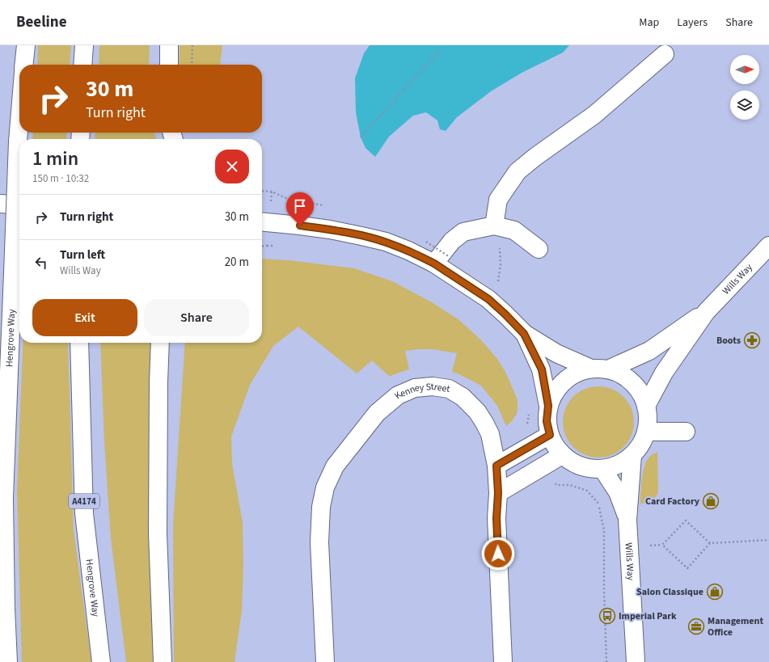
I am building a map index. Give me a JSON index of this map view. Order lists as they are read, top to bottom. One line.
{"streets":{"main road":["Wills Way","Hengrove Way","Kenney Street","A4174"]},"places":{"pharmacy":["Boots"],"shop":["Card Factory","Salon Classique"],"bus stop":["Imperial Park"],"office":["Management Office"]},"north":"right","page":{"header":"Beeline","nav":["Map","Layers","Share"],"turn":["30 m","Turn right"],"heading":["1 min","150 m · 10:32"],"list":[{"name":"Turn right","value":"30 m"},{"name":"Turn left","note":"Wills Way","value":"20 m"}],"buttons":["Exit","Share"]}}
